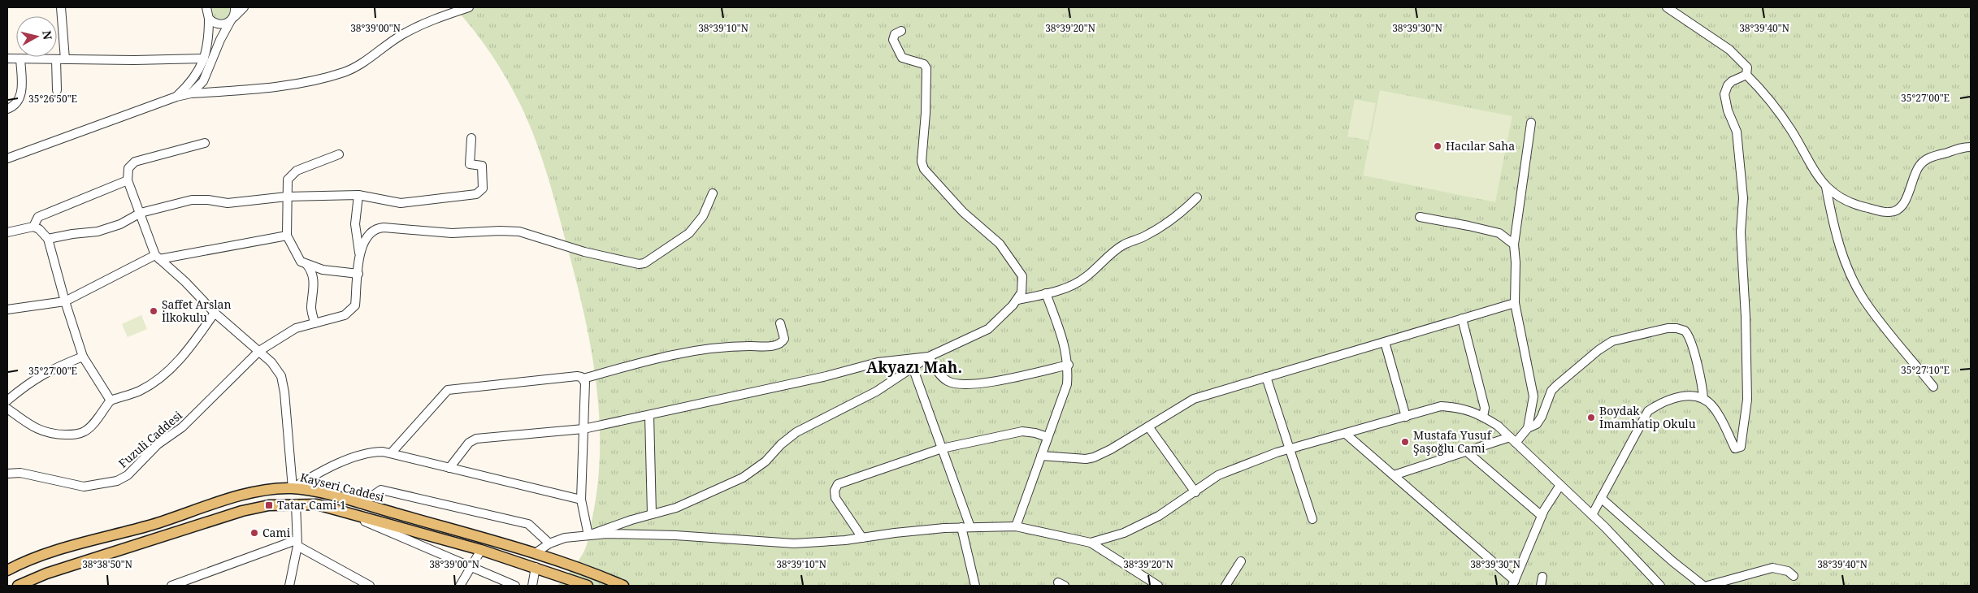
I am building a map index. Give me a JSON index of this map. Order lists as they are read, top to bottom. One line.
{"streets":{"main road":["Kayseri Caddesi"],"street":["Fuzuli Caddesi"]},"districts":["Akyazı Mah."],"places":{"other":["Hacılar Saha","Saffet Arslan İlkokulu","Boydak İmamhatip Okulu","Mustafa Yusuf Şaşoğlu Cami","Cami"],"transit":["Tatar Cami 1"]},"north":"right","coordinates":["38°39'00\"N","38°39'10\"N","38°39'20\"N","38°39'30\"N","38°39'40\"N","35°27'00\"E","35°26'50\"E","35°27'10\"E","38°38'50\"N"]}
